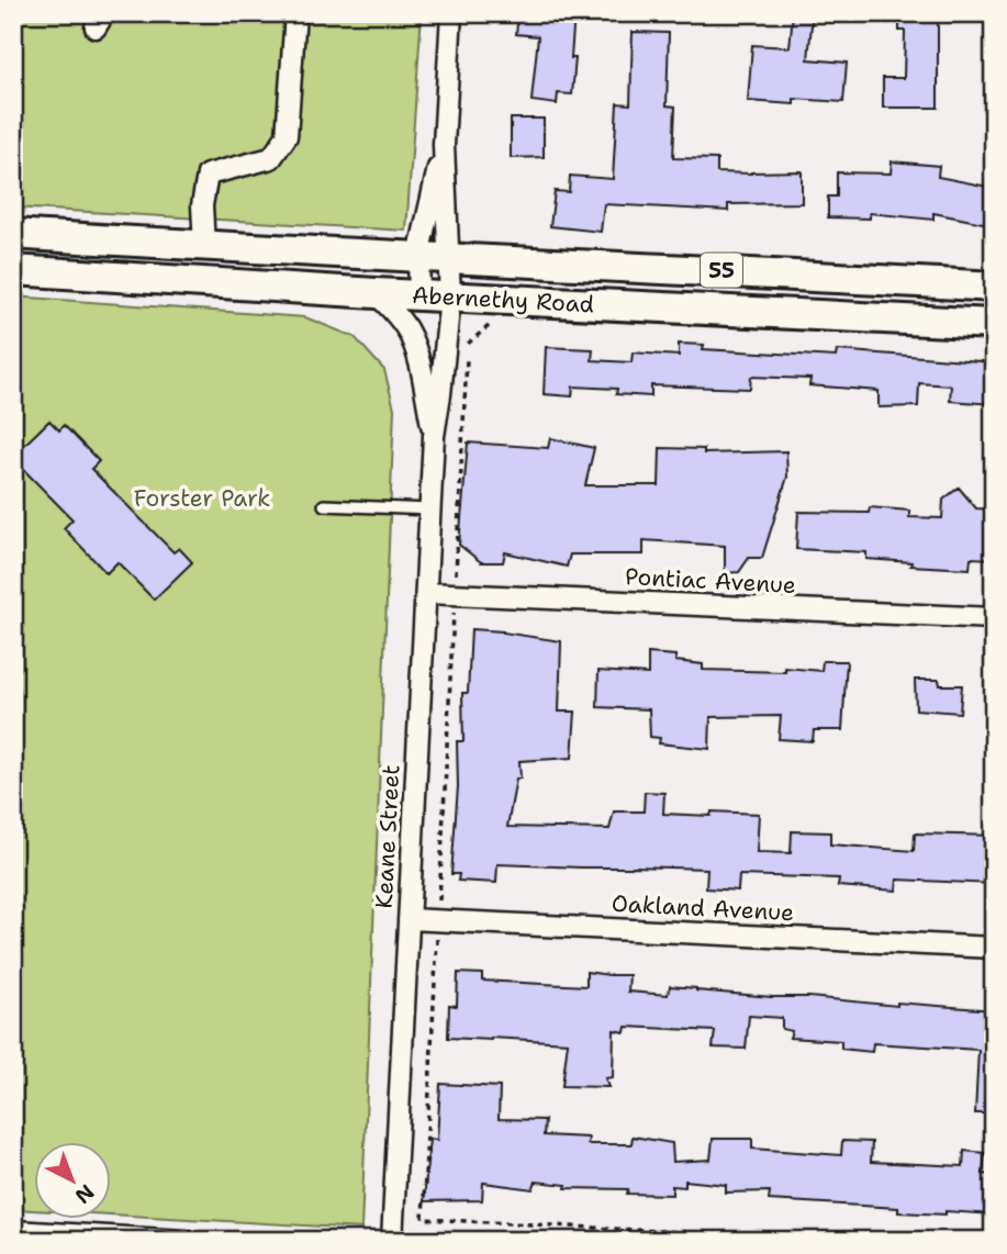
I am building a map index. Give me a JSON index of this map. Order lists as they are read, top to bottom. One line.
{"streets":{"main road":["55","Abernethy Road"],"street":["Pontiac Avenue","Keane Street","Oakland Avenue"]},"crossings":[["Abernethy Road","Keane Street"],["Pontiac Avenue","Keane Street"],["Keane Street","Oakland Avenue"]],"parks":["Forster Park"],"north":"bottom right"}
